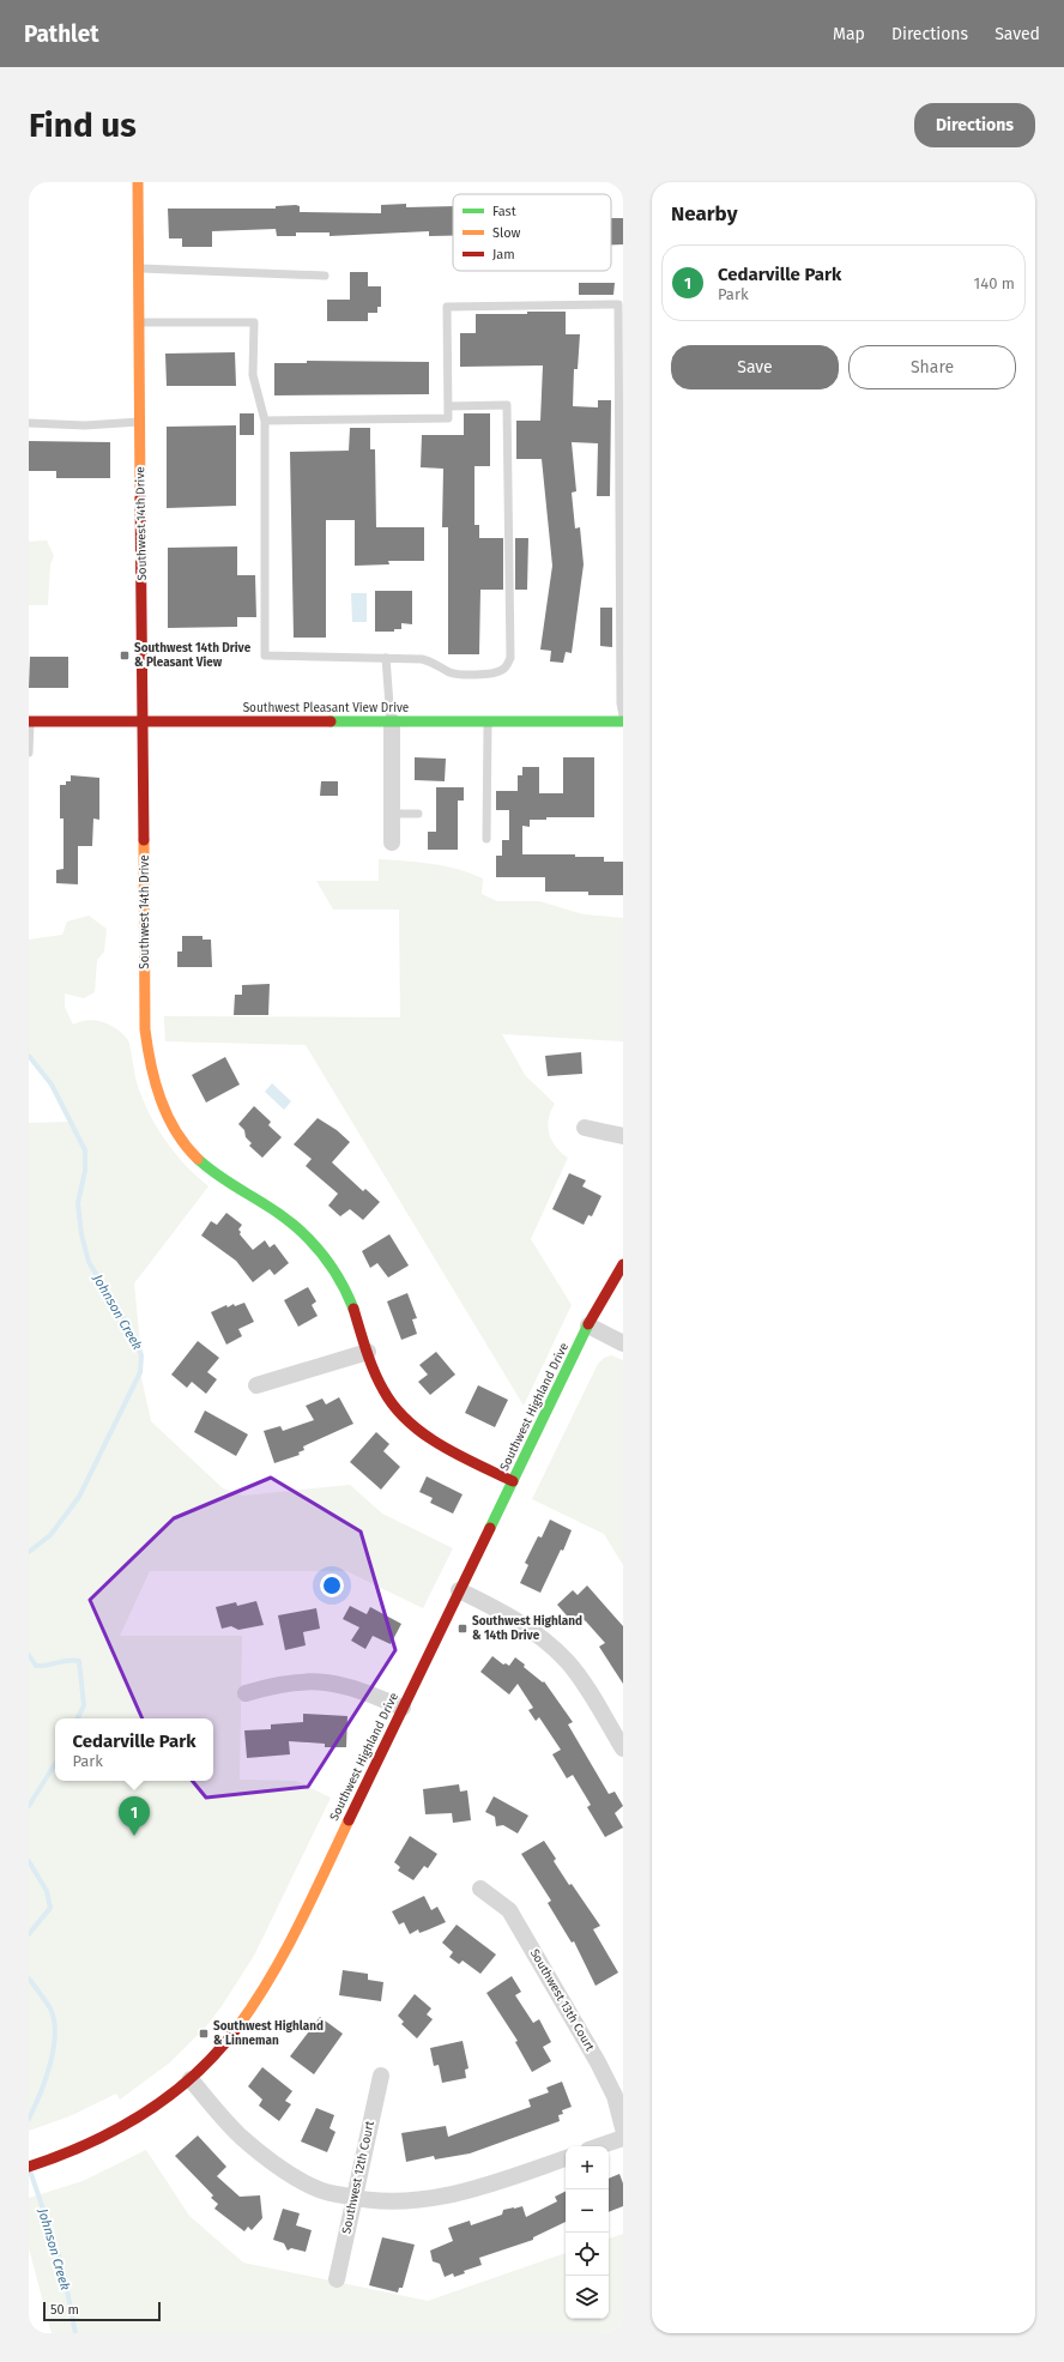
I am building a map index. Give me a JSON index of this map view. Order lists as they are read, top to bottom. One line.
{"streets":{"street":["Southwest 14th Drive","Southwest Pleasant View Drive","Southwest Highland Drive","Southwest 13th Court","Southwest 12th Court"]},"crossings":[["Southwest 14th Drive","Southwest Pleasant View Drive"],["Southwest 14th Drive","Southwest Highland Drive"]],"water":["Johnson Creek"],"places":{"transit":["Southwest 14th Drive & Pleasant View","Southwest Highland & 14th Drive","Southwest Highland & Linneman"]},"legend":["Fast","Slow","Jam"],"scale_bar":"50 m","page":{"header":"Pathlet","nav":["Map","Directions","Saved"],"buttons":["Directions",["Save","Share"]],"title":"Find us","heading":"Nearby","list":[{"mark":"1","name":"Cedarville Park","note":"Park","value":"140 m"}],"popup":["Cedarville Park","Park"],"pins":"1","map_buttons":["+","−"],"scale":"50 m"}}
